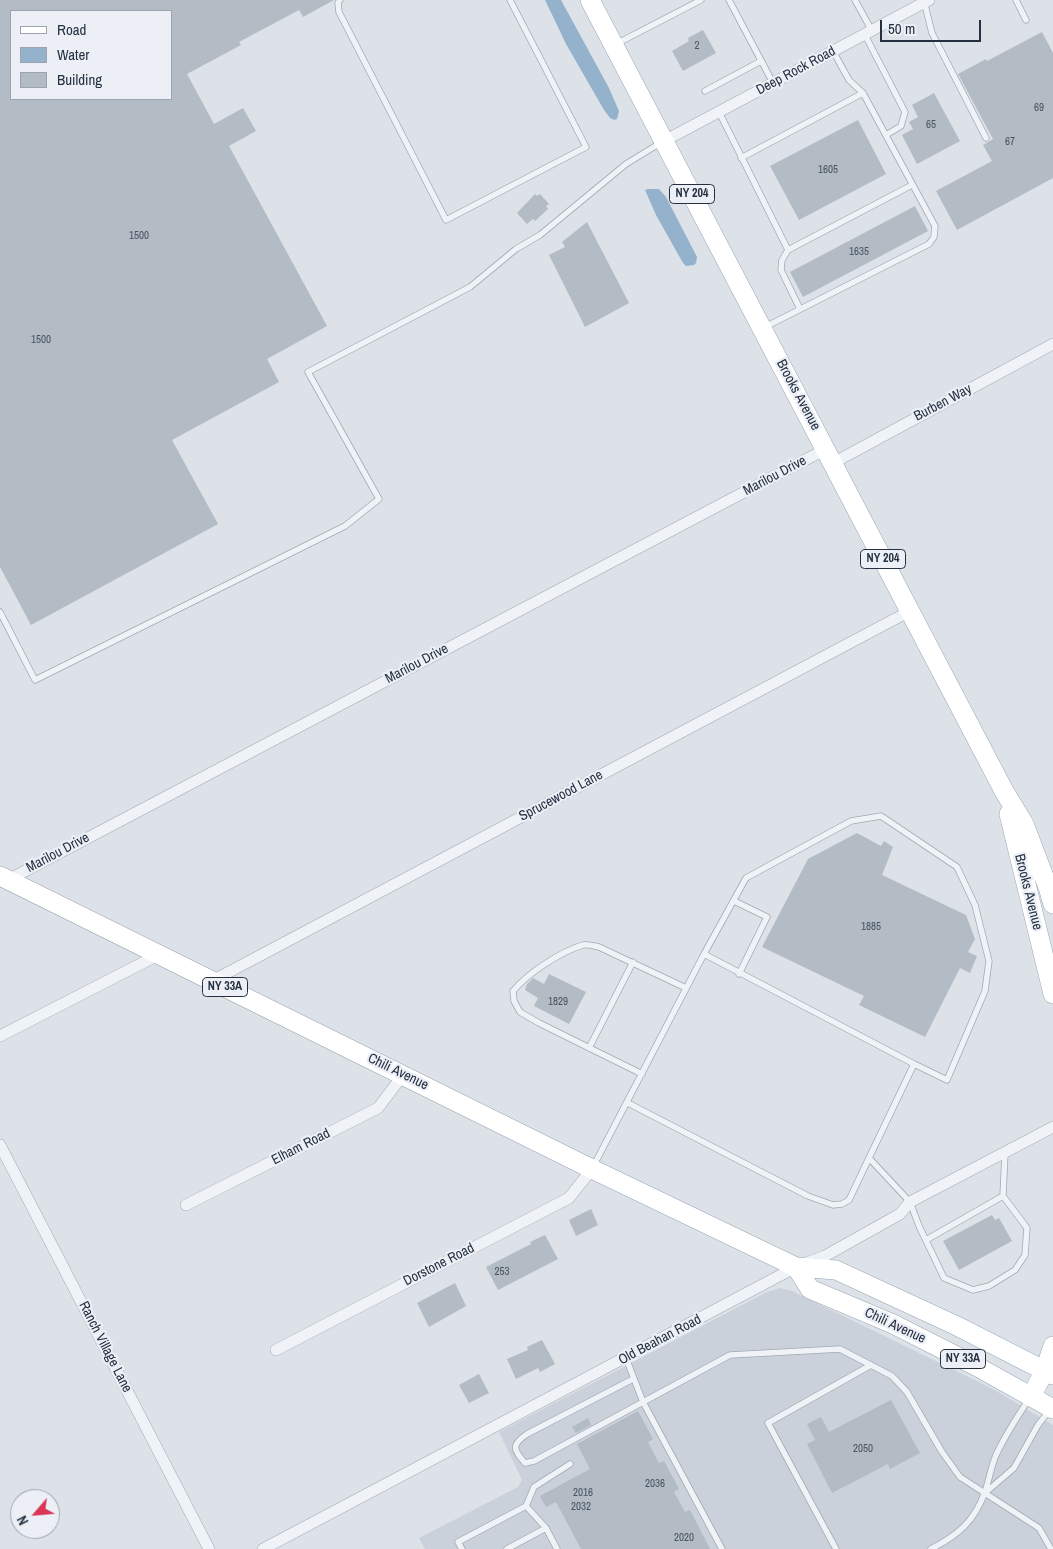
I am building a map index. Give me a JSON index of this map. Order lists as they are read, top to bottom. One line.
{"streets":{"main road":["NY 204","Brooks Avenue","NY 33A","Chili Avenue"],"street":["Deep Rock Road","Burben Way","Marilou Drive","Sprucewood Lane","Elham Road","Dorstone Road","Old Beahan Road","Ranch Village Lane"]},"crossings":[["Deep Rock Road","Brooks Avenue"],["Brooks Avenue","Burben Way"],["Brooks Avenue","Marilou Drive"],["Brooks Avenue","Sprucewood Lane"],["Burben Way","Marilou Drive"],["Marilou Drive","Chili Avenue"],["Sprucewood Lane","Chili Avenue"],["Chili Avenue","Elham Road"],["Chili Avenue","Dorstone Road"],["Chili Avenue","Old Beahan Road"]],"house_numbers":["2","69","65","67","1605","1500","1635","1500","1885","1829","253","2050","2036","2016","2032","2020"],"legend":["Road","Water","Building"],"scale_bar":"50 m","north":"bottom left"}
